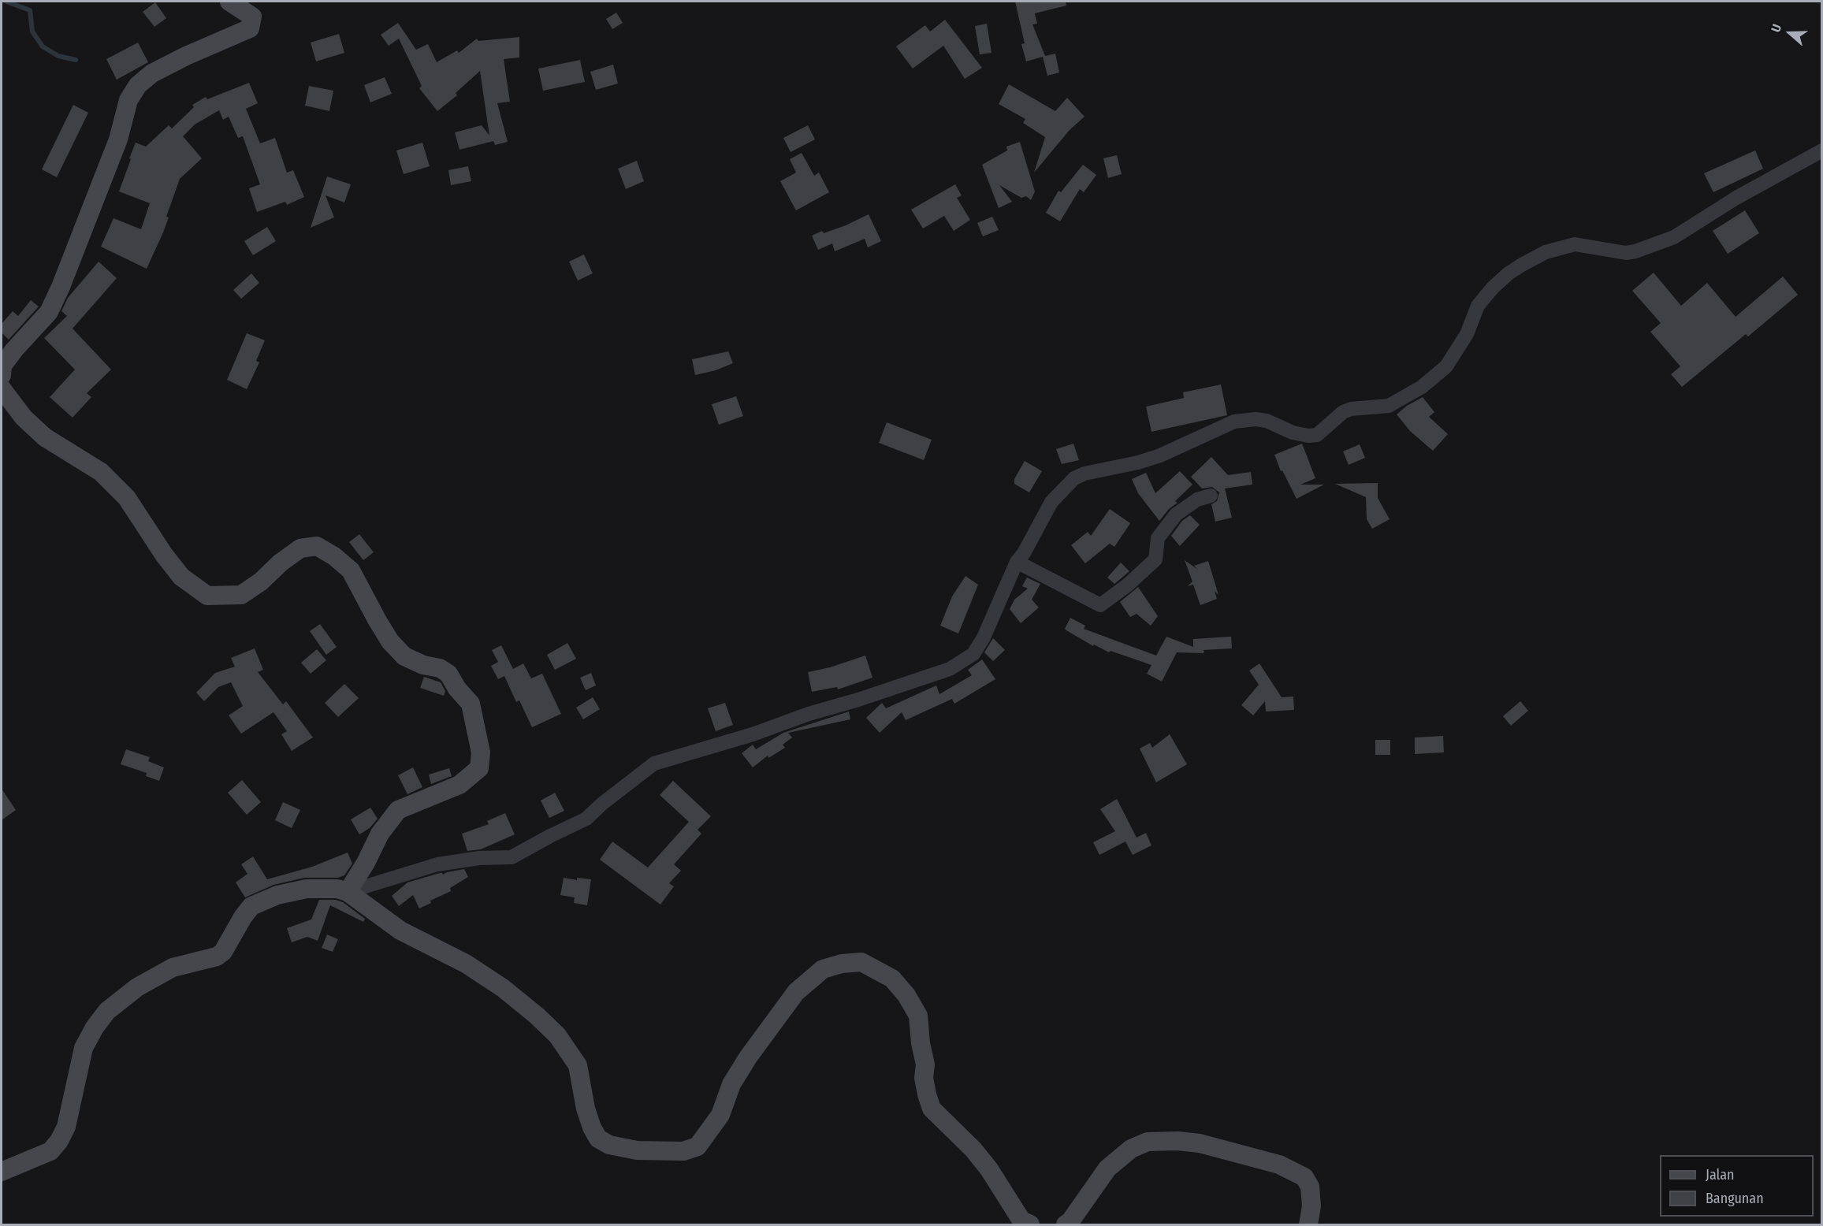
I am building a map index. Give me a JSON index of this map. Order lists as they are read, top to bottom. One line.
{"legend":["Jalan","Bangunan"],"north":"left"}
